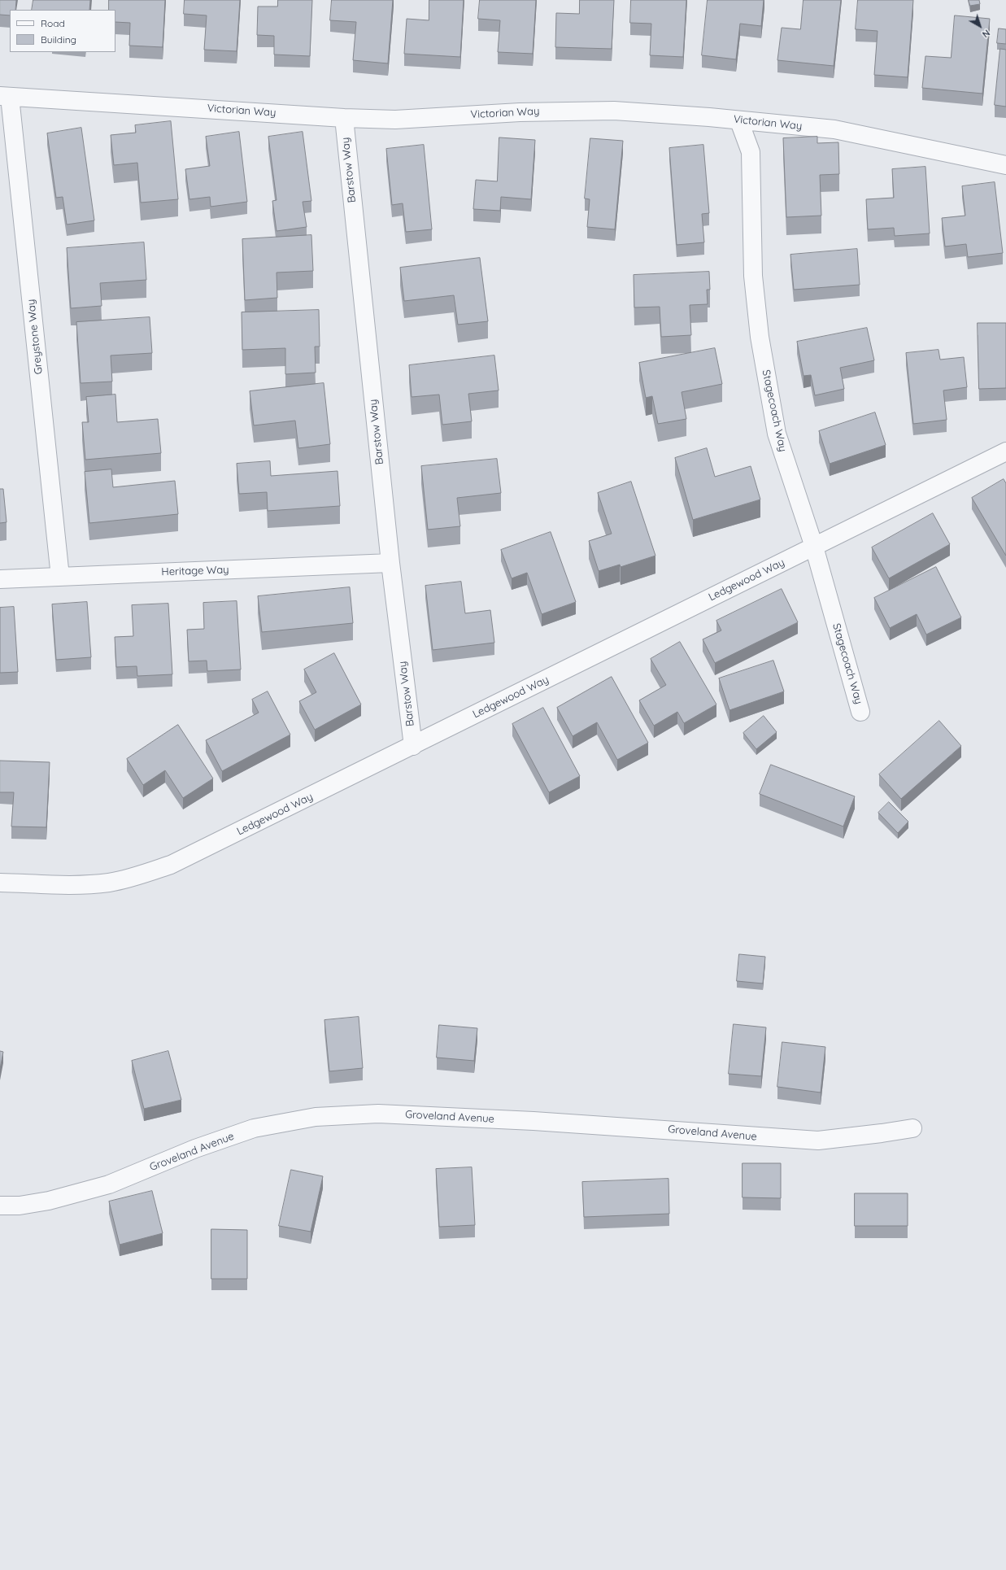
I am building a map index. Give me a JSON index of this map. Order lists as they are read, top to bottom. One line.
{"streets":{"street":["Victorian Way","Barstow Way","Greystone Way","Stagecoach Way","Heritage Way","Ledgewood Way","Groveland Avenue"]},"crossings":[["Victorian Way","Barstow Way"],["Victorian Way","Greystone Way"],["Victorian Way","Stagecoach Way"],["Barstow Way","Heritage Way"],["Barstow Way","Ledgewood Way"],["Greystone Way","Heritage Way"],["Stagecoach Way","Ledgewood Way"]],"legend":["Road","Building"],"north":"bottom right"}
